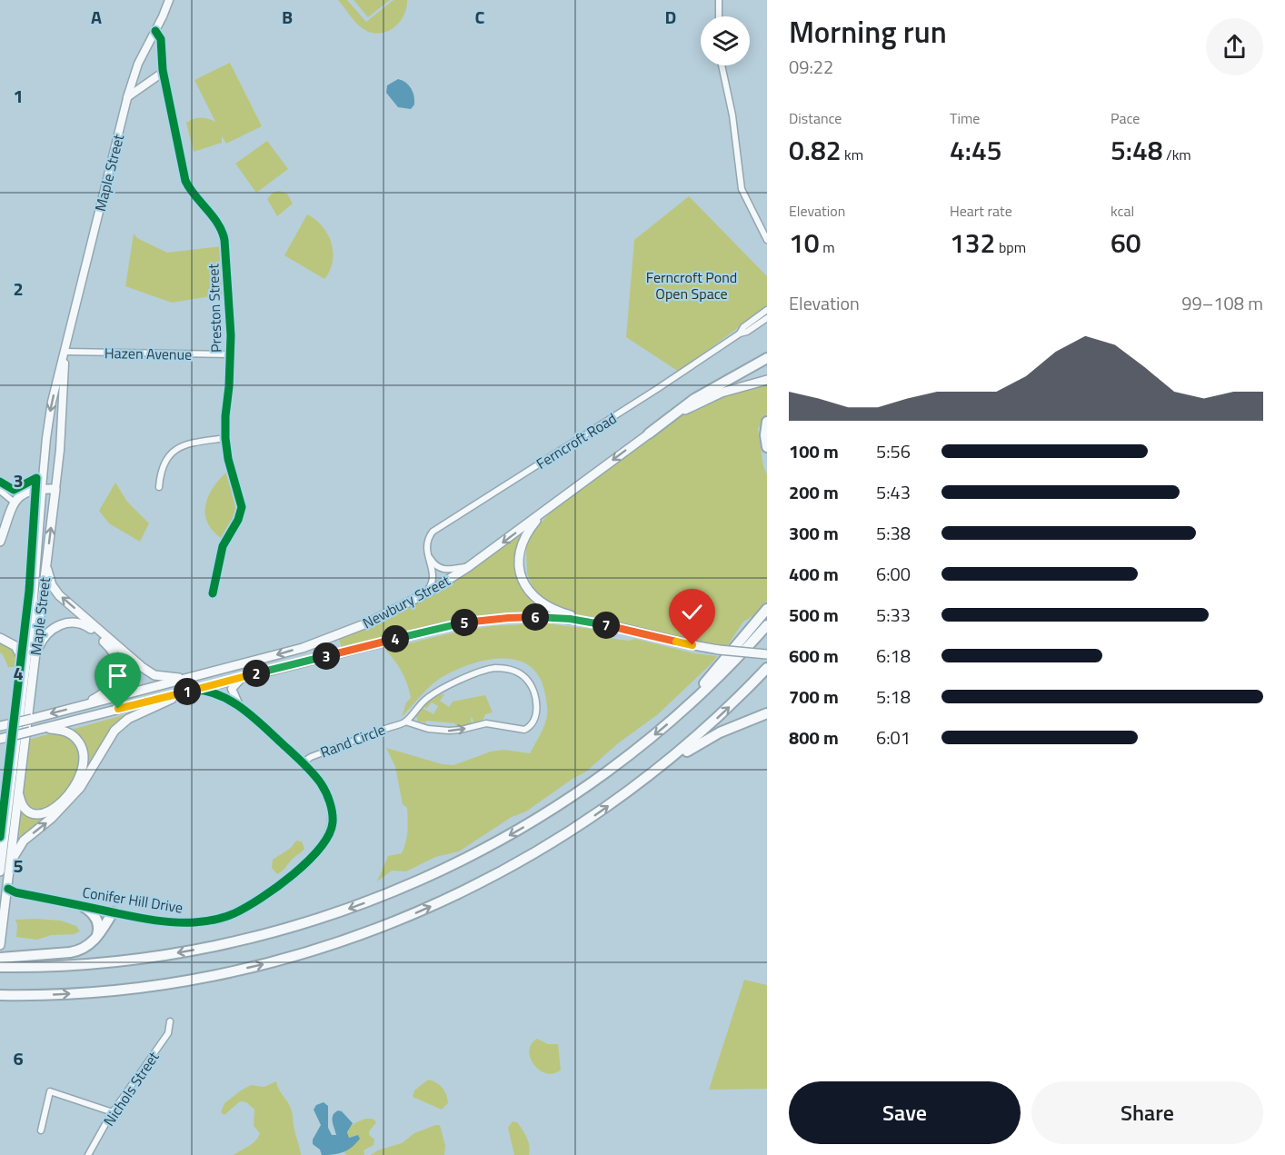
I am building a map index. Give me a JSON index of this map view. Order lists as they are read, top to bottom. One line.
{"streets":{"main road":["Maple Street","Newbury Street","Conifer Hill Drive"],"street":["Preston Street","Hazen Avenue","Ferncroft Road","Rand Circle","Nichols Street"]},"crossings":[["Maple Street","Preston Street"],["Maple Street","Hazen Avenue"],["Maple Street","Conifer Hill Drive"],["Preston Street","Hazen Avenue"],["Ferncroft Road","Newbury Street"],["Newbury Street","Conifer Hill Drive"],["Rand Circle","Conifer Hill Drive"]],"parks":["Ferncroft Pond Open Space"],"page":{"heading":["Morning run","09:22"],"stats":[["Distance","0.82 km"],["Time","4:45"],["Pace","5:48 /km"],["Elevation","10 m"],["Heart rate","132 bpm"],["kcal","60"]],"chart":["Elevation","99–108 m"],"list":[{"name":"100 m","note":"5:56"},{"name":"200 m","note":"5:43"},{"name":"300 m","note":"5:38"},{"name":"400 m","note":"6:00"},{"name":"500 m","note":"5:33"},{"name":"600 m","note":"6:18"},{"name":"700 m","note":"5:18"},{"name":"800 m","note":"6:01"}],"pins":["6","5","7","4","3","2","1"],"buttons":["Save","Share"]},"grid":{"columns":["A","B","C","D"],"rows":["1","2","3","4","5","6"]}}
